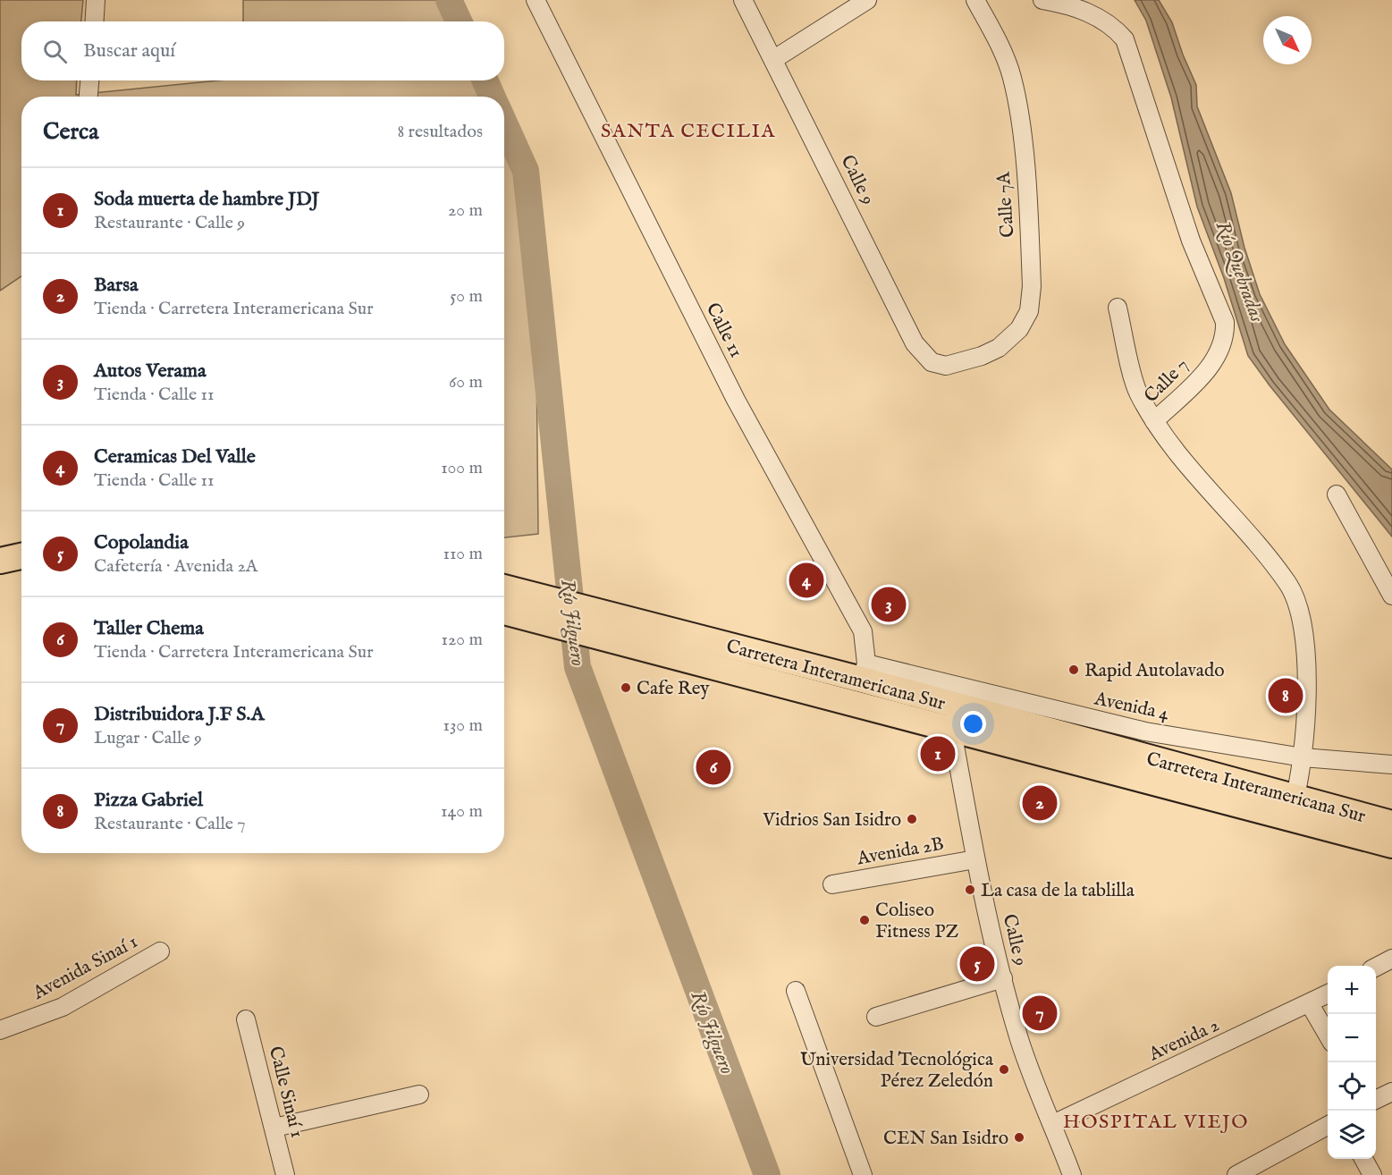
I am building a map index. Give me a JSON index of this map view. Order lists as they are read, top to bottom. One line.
{"streets":{"highway":["Carretera Interamericana Sur"],"street":["Calle 9","Calle 7A","Calle 11","Calle 7","Avenida 4","Avenida 2B","Avenida Sinaí 1","Avenida 2","Calle Sinaí 1"]},"crossings":[["Calle 9","Calle 7A"],["Calle 9","Carretera Interamericana Sur"],["Calle 9","Avenida 2B"],["Calle 9","Avenida 2"],["Calle 11","Carretera Interamericana Sur"],["Calle 11","Avenida 4"],["Calle 7","Carretera Interamericana Sur"],["Calle 7","Avenida 4"],["Carretera Interamericana Sur","Avenida 4"]],"districts":["SANTA CECILIA","HOSPITAL VIEJO"],"water":["Río Quebradas","Río Jilguero"],"places":["Rapid Autolavado","Cafe Rey","Vidrios San Isidro","La casa de la tablilla","Coliseo Fitness PZ","Universidad Tecnológica Pérez Zeledón","CEN San Isidro"],"north":"bottom right","page":{"search":"Buscar aquí","heading":["Cerca","8 resultados"],"list":[{"mark":"1","name":"Soda muerta de hambre JDJ","note":"Restaurante · Calle 9","value":"20 m"},{"mark":"2","name":"Barsa","note":"Tienda · Carretera Interamericana Sur","value":"50 m"},{"mark":"3","name":"Autos Verama","note":"Tienda · Calle 11","value":"60 m"},{"mark":"4","name":"Ceramicas Del Valle","note":"Tienda · Calle 11","value":"100 m"},{"mark":"5","name":"Copolandia","note":"Cafetería · Avenida 2A","value":"110 m"},{"mark":"6","name":"Taller Chema","note":"Tienda · Carretera Interamericana Sur","value":"120 m"},{"mark":"7","name":"Distribuidora J.F S.A","note":"Lugar · Calle 9","value":"130 m"},{"mark":"8","name":"Pizza Gabriel","note":"Restaurante · Calle 7","value":"140 m"}],"pins":["4","3","8","1","6","2","5","7"],"map_buttons":["+","−"]}}
